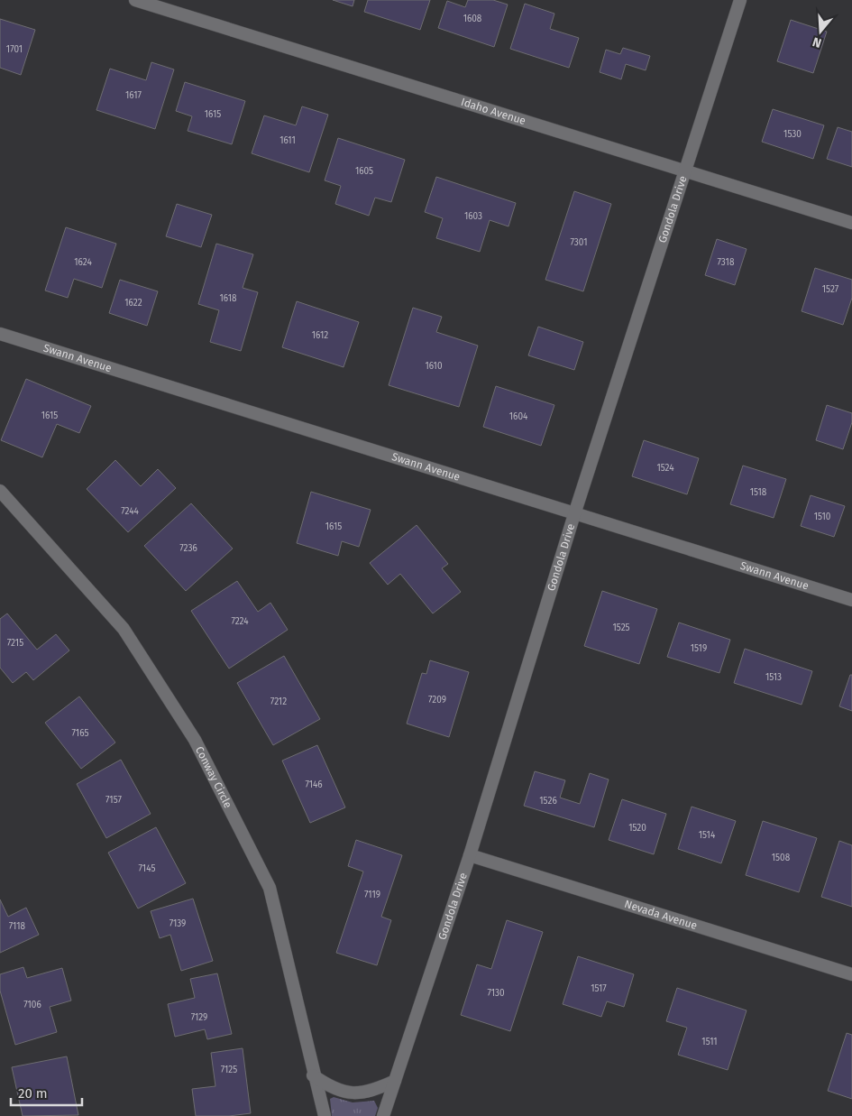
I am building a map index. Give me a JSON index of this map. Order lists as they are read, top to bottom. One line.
{"streets":{"street":["Idaho Avenue","Gondola Drive","Swann Avenue","Conway Circle","Nevada Avenue"]},"crossings":[["Idaho Avenue","Gondola Drive"],["Gondola Drive","Swann Avenue"],["Gondola Drive","Nevada Avenue"]],"house_numbers":["1608","1701","1617","1615","1530","1611","1605","1603","7301","1624","7318","1527","1618","1622","1612","1610","1615","1604","1524","1518","7244","1510","1615","7236","7224","1525","7215","1519","1513","7209","7212","7165","7146","7157","1526","1520","1514","1508","7145","7119","7139","7118","1517","7130","7106","7129","1511","7125"],"scale_bar":"20 m","north":"bottom"}
